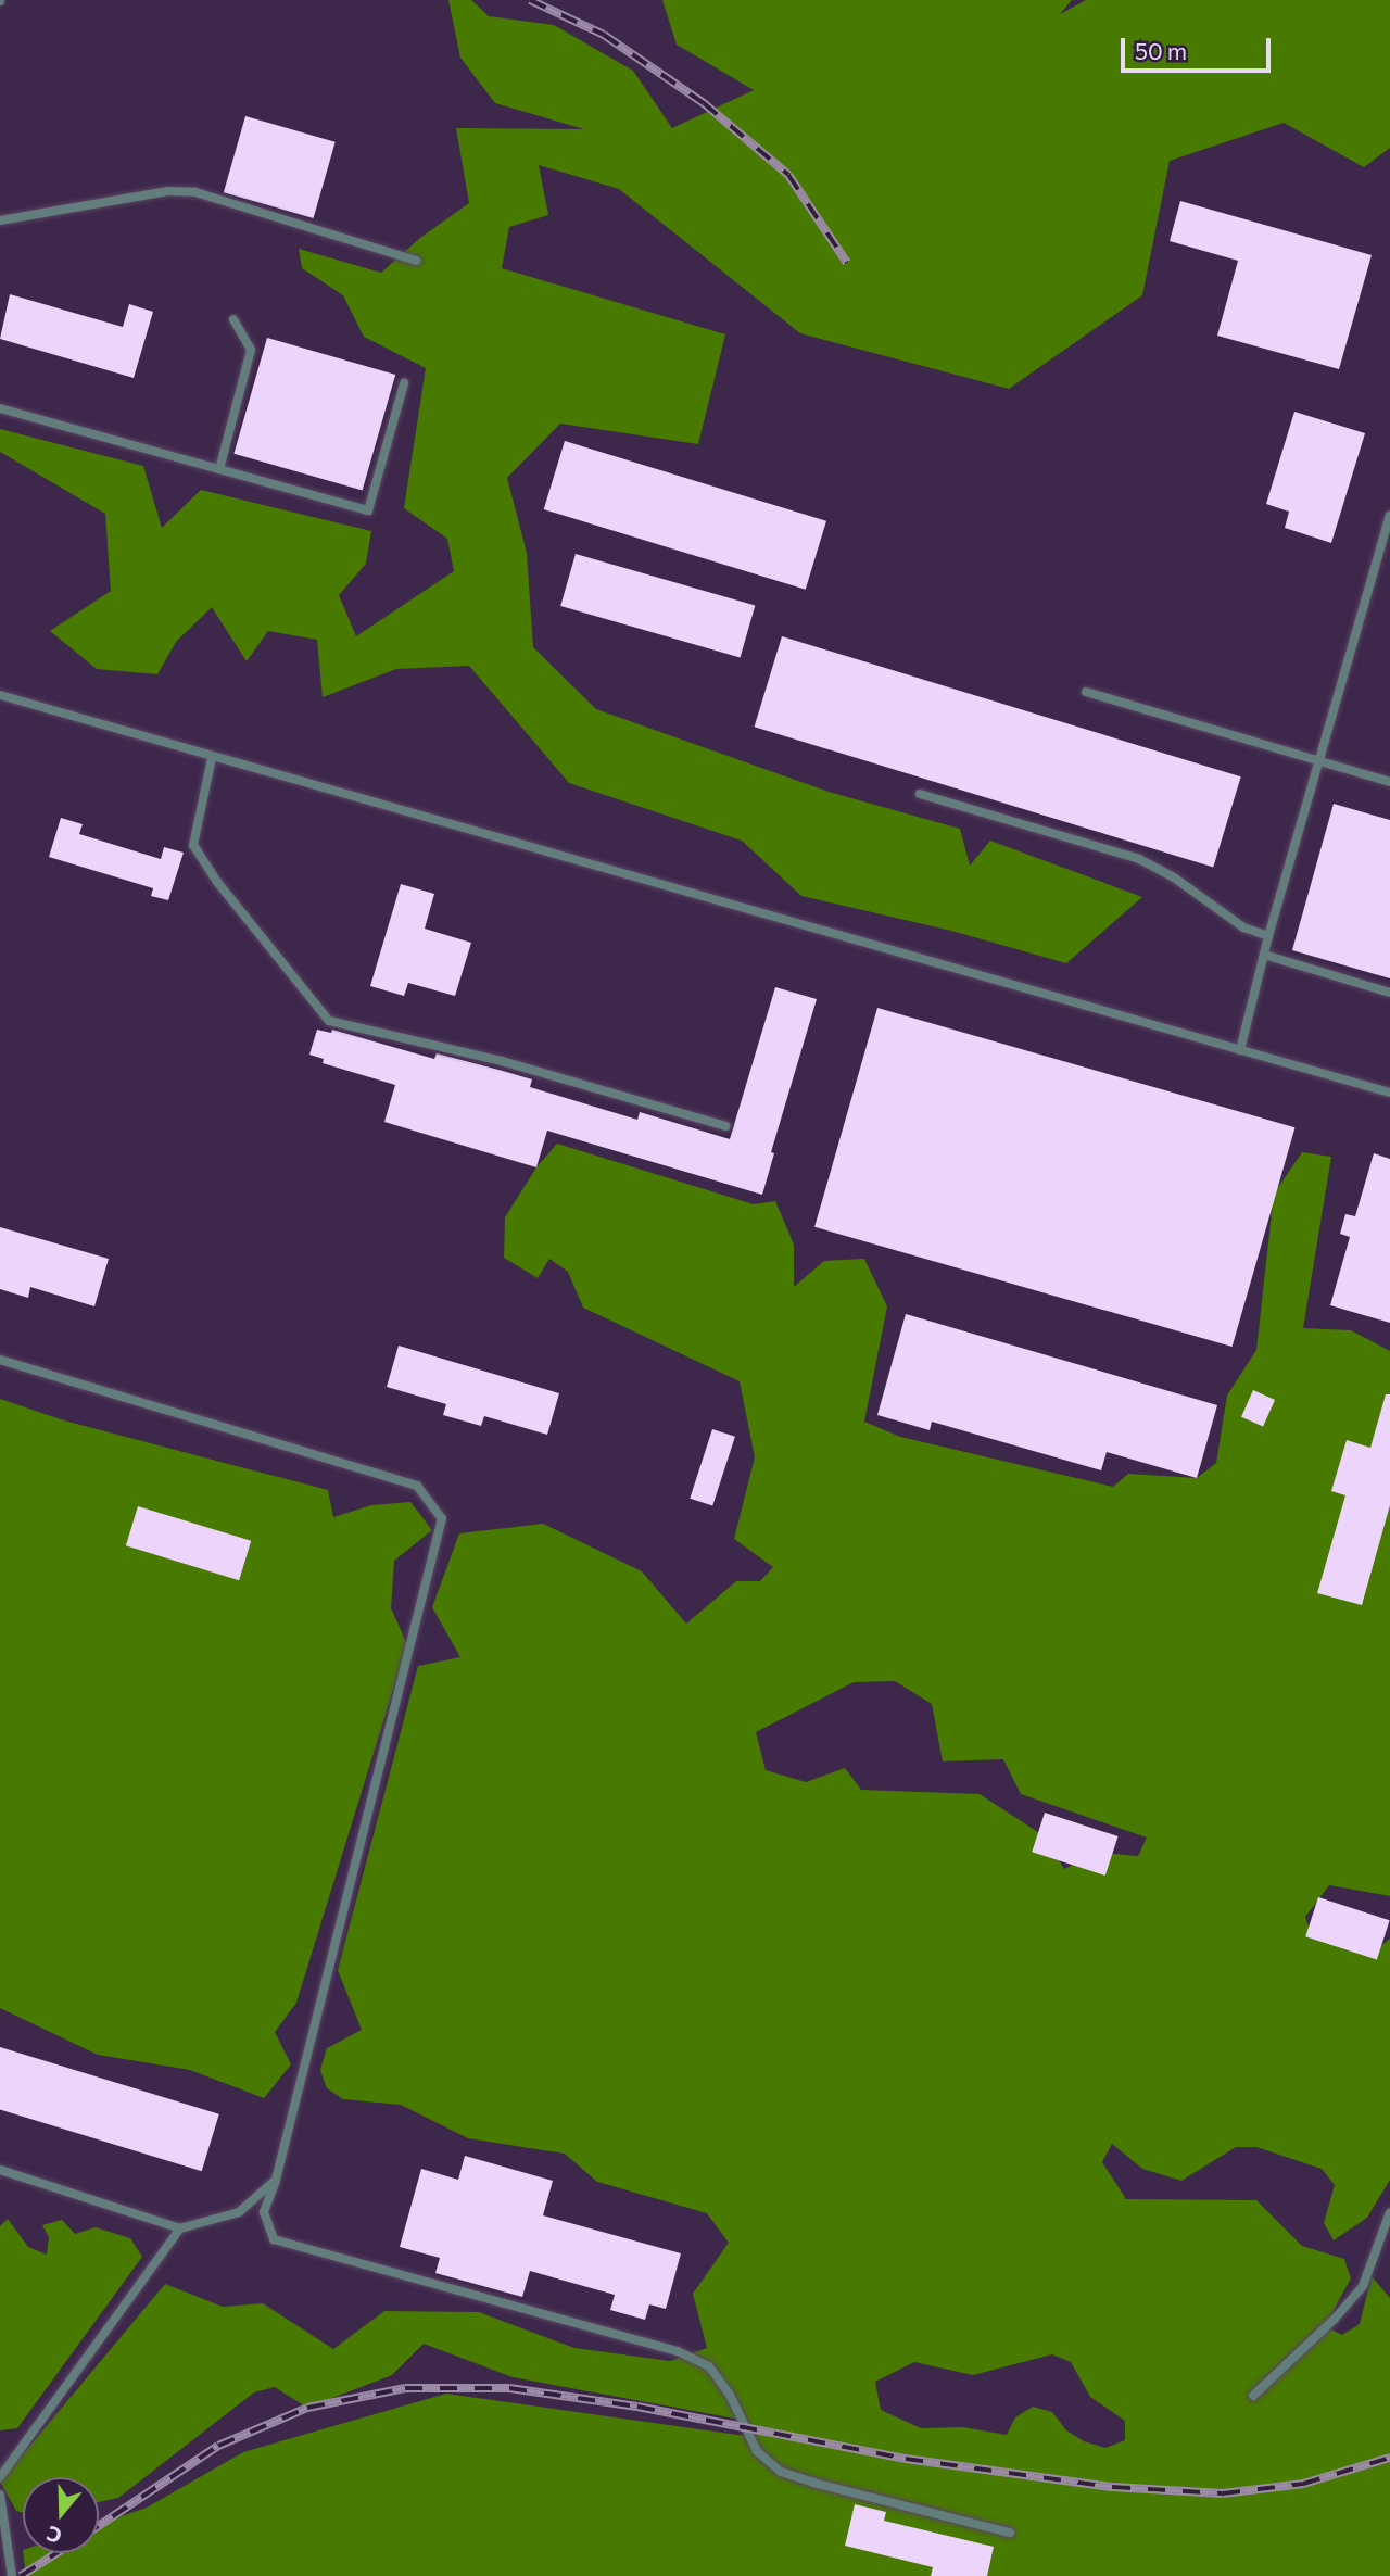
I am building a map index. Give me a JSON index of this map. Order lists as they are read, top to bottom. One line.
{"scale_bar":"50 m","north":"bottom"}
